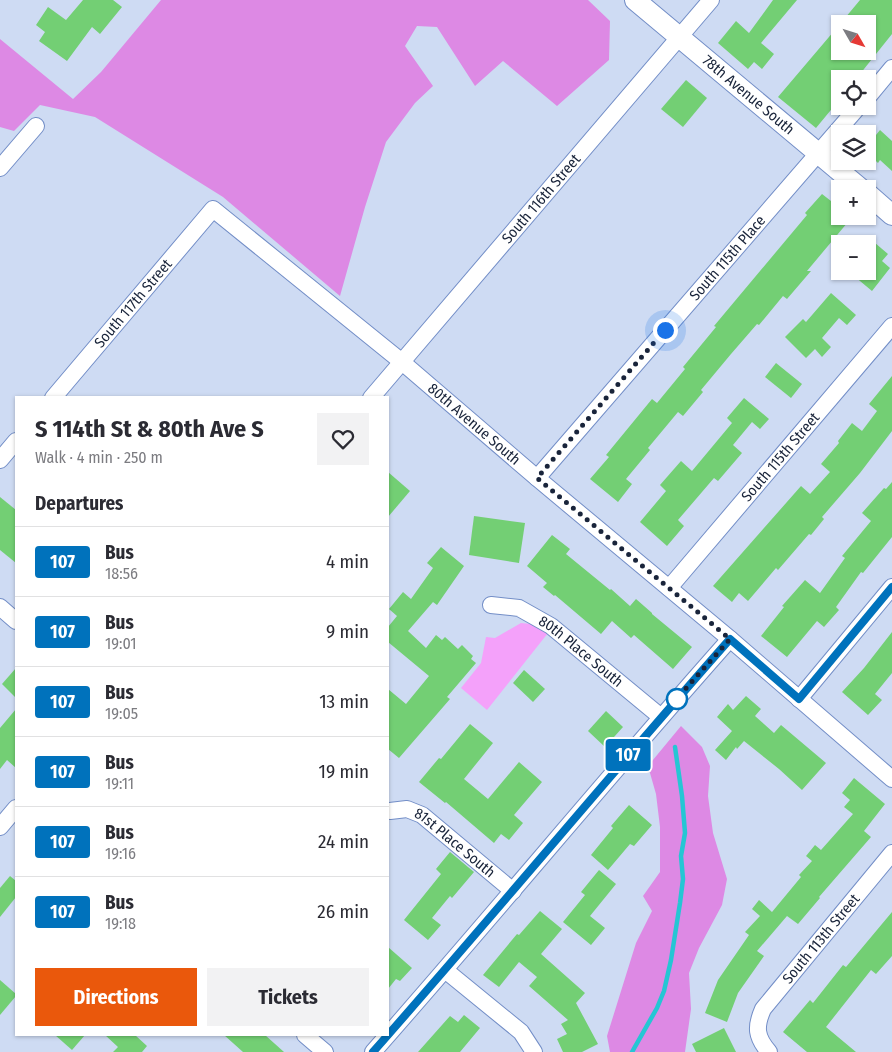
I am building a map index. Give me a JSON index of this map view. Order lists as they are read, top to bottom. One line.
{"streets":{"street":["78th Avenue South","South 116th Street","South 115th Place","South 117th Street","80th Avenue South","South 115th Street","80th Place South","81st Place South","South 113th Street"]},"crossings":[["78th Avenue South","South 116th Street"],["78th Avenue South","South 115th Place"],["South 116th Street","80th Avenue South"],["South 115th Place","80th Avenue South"],["South 117th Street","80th Avenue South"],["80th Avenue South","South 115th Street"]],"lines":["bus line 107"],"north":"bottom right","page":{"on_map":"107","map_buttons":["+","−"],"heading":[["S 114th St & 80th Ave S","Walk · 4 min · 250 m"],"Departures"],"list":[{"mark":"107","name":"Bus","note":"18:56","value":"4 min"},{"mark":"107","name":"Bus","note":"19:01","value":"9 min"},{"mark":"107","name":"Bus","note":"19:05","value":"13 min"},{"mark":"107","name":"Bus","note":"19:11","value":"19 min"},{"mark":"107","name":"Bus","note":"19:16","value":"24 min"},{"mark":"107","name":"Bus","note":"19:18","value":"26 min"}],"buttons":["Directions","Tickets"]}}
